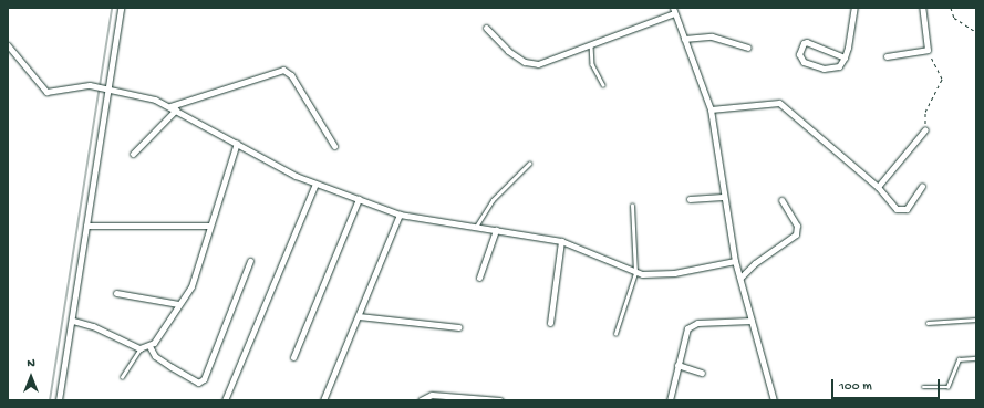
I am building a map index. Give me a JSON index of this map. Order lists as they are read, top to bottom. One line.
{"scale_bar":"100 m","north":"top"}
